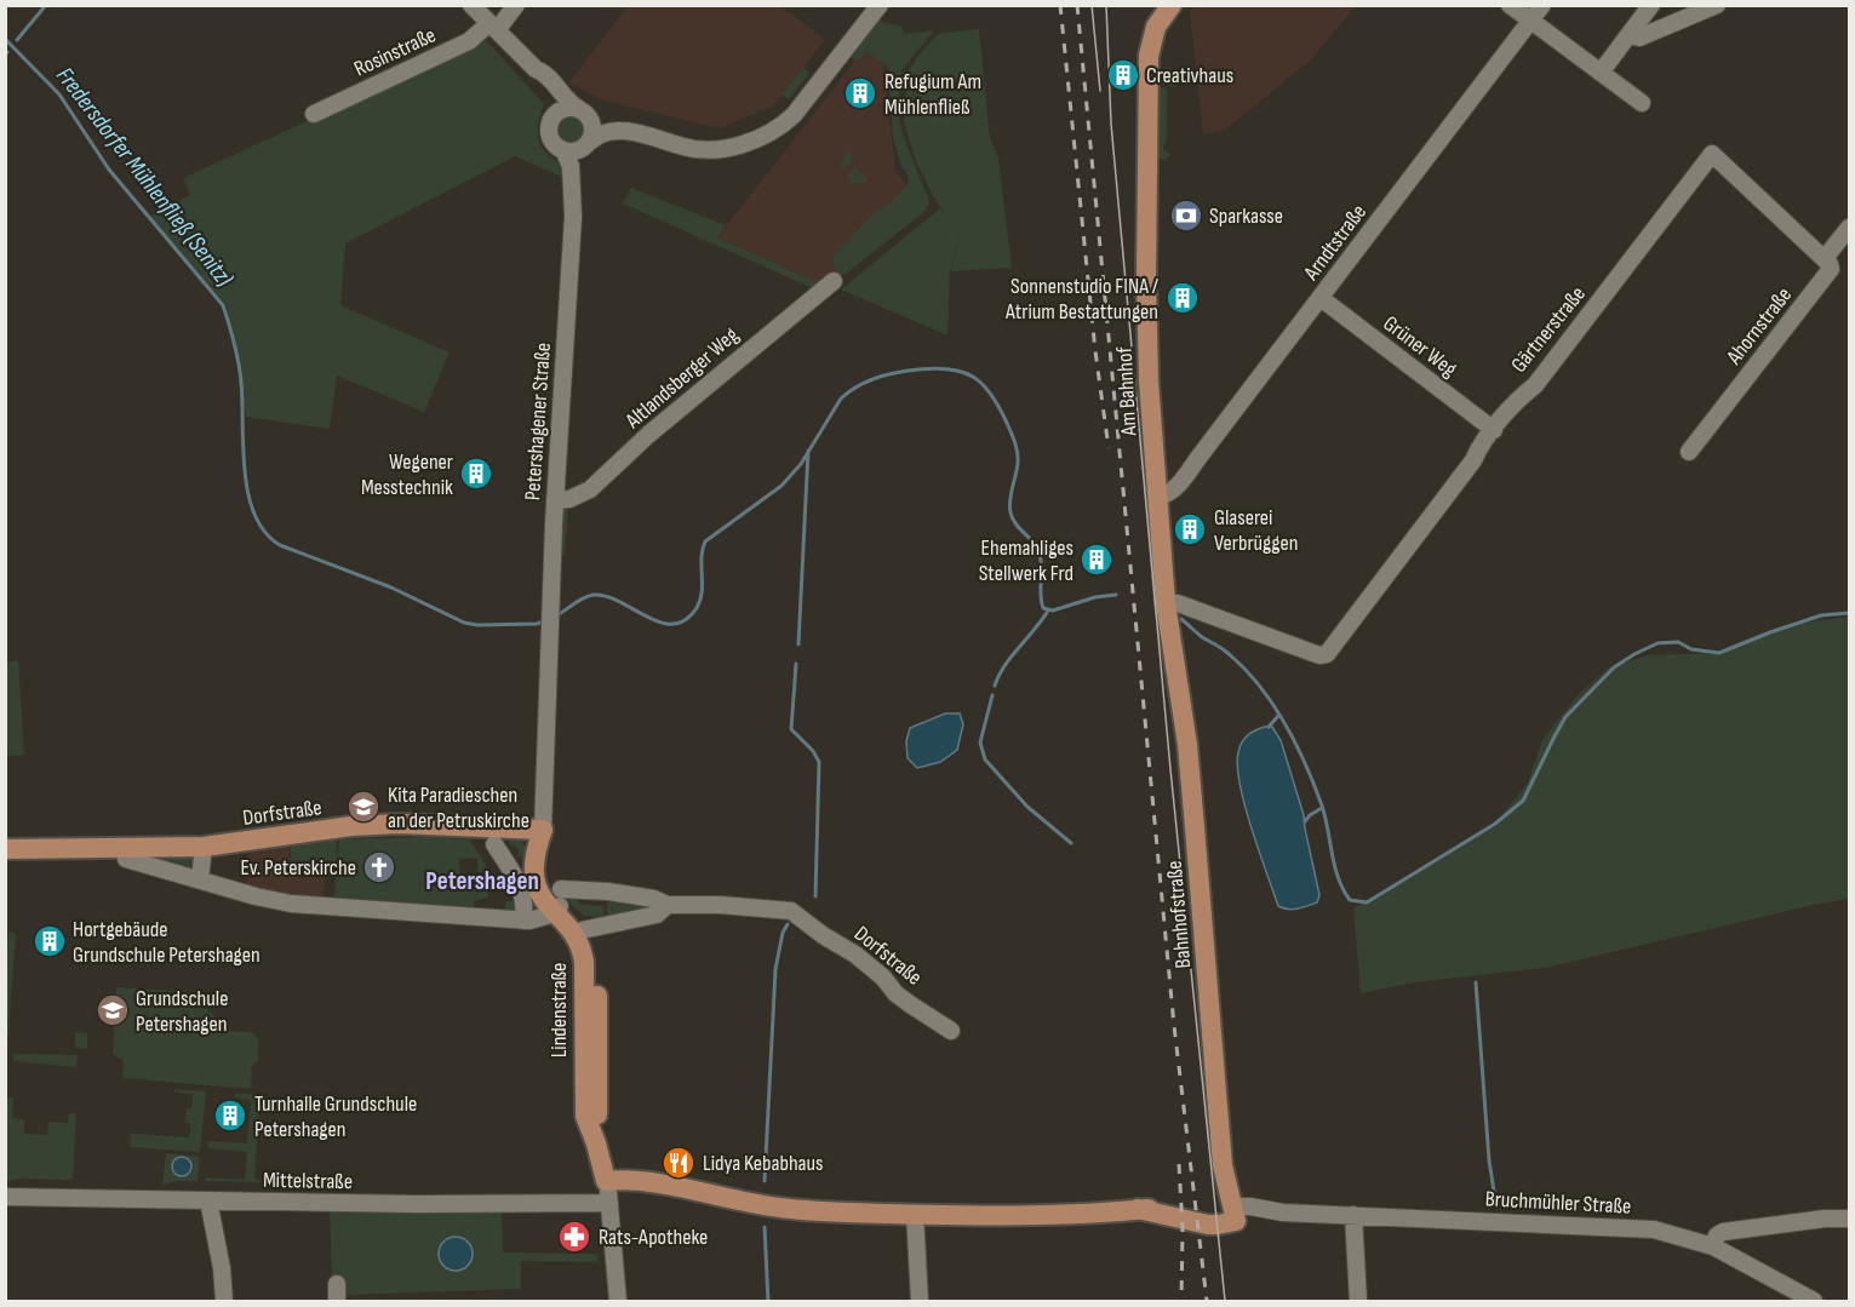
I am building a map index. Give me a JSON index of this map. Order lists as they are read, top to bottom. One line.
{"streets":{"main road":["Am Bahnhof","Dorfstraße","Bahnhofstraße","Lindenstraße"],"street":["Rosinstraße","Arndtstraße","Ahornstraße","Gärtnerstraße","Grüner Weg","Altlandsberger Weg","Petershagener Straße","Mittelstraße","Bruchmühler Straße"]},"crossings":[["Rosinstraße","Petershagener Straße"],["Arndtstraße","Grüner Weg"],["Arndtstraße","Am Bahnhof"],["Ahornstraße","Gärtnerstraße"],["Gärtnerstraße","Grüner Weg"],["Gärtnerstraße","Am Bahnhof"],["Gärtnerstraße","Bahnhofstraße"],["Altlandsberger Weg","Petershagener Straße"],["Am Bahnhof","Bahnhofstraße"],["Petershagener Straße","Dorfstraße"],["Petershagener Straße","Lindenstraße"],["Dorfstraße","Lindenstraße"],["Bahnhofstraße","Bruchmühler Straße"]],"districts":["Petershagen"],"water":["Fredersdorfer Mühlenfließ (Senitz)"],"places":{"building":["Creativhaus","Refugium Am Mühlenfließ","Sonnenstudio FINA / Atrium Bestattungen","Wegener Messtechnik","Glaserei Verbrüggen","Ehemahliges Stellwerk Frd","Hortgebäude Grundschule Petershagen","Turnhalle Grundschule Petershagen"],"bank":["Sparkasse"],"school or university":["Kita Paradieschen an der Petruskirche","Grundschule Petershagen"],"church":["Ev. Peterskirche"],"restaurant":["Lidya Kebabhaus"],"pharmacy":["Rats-Apotheke"]}}
